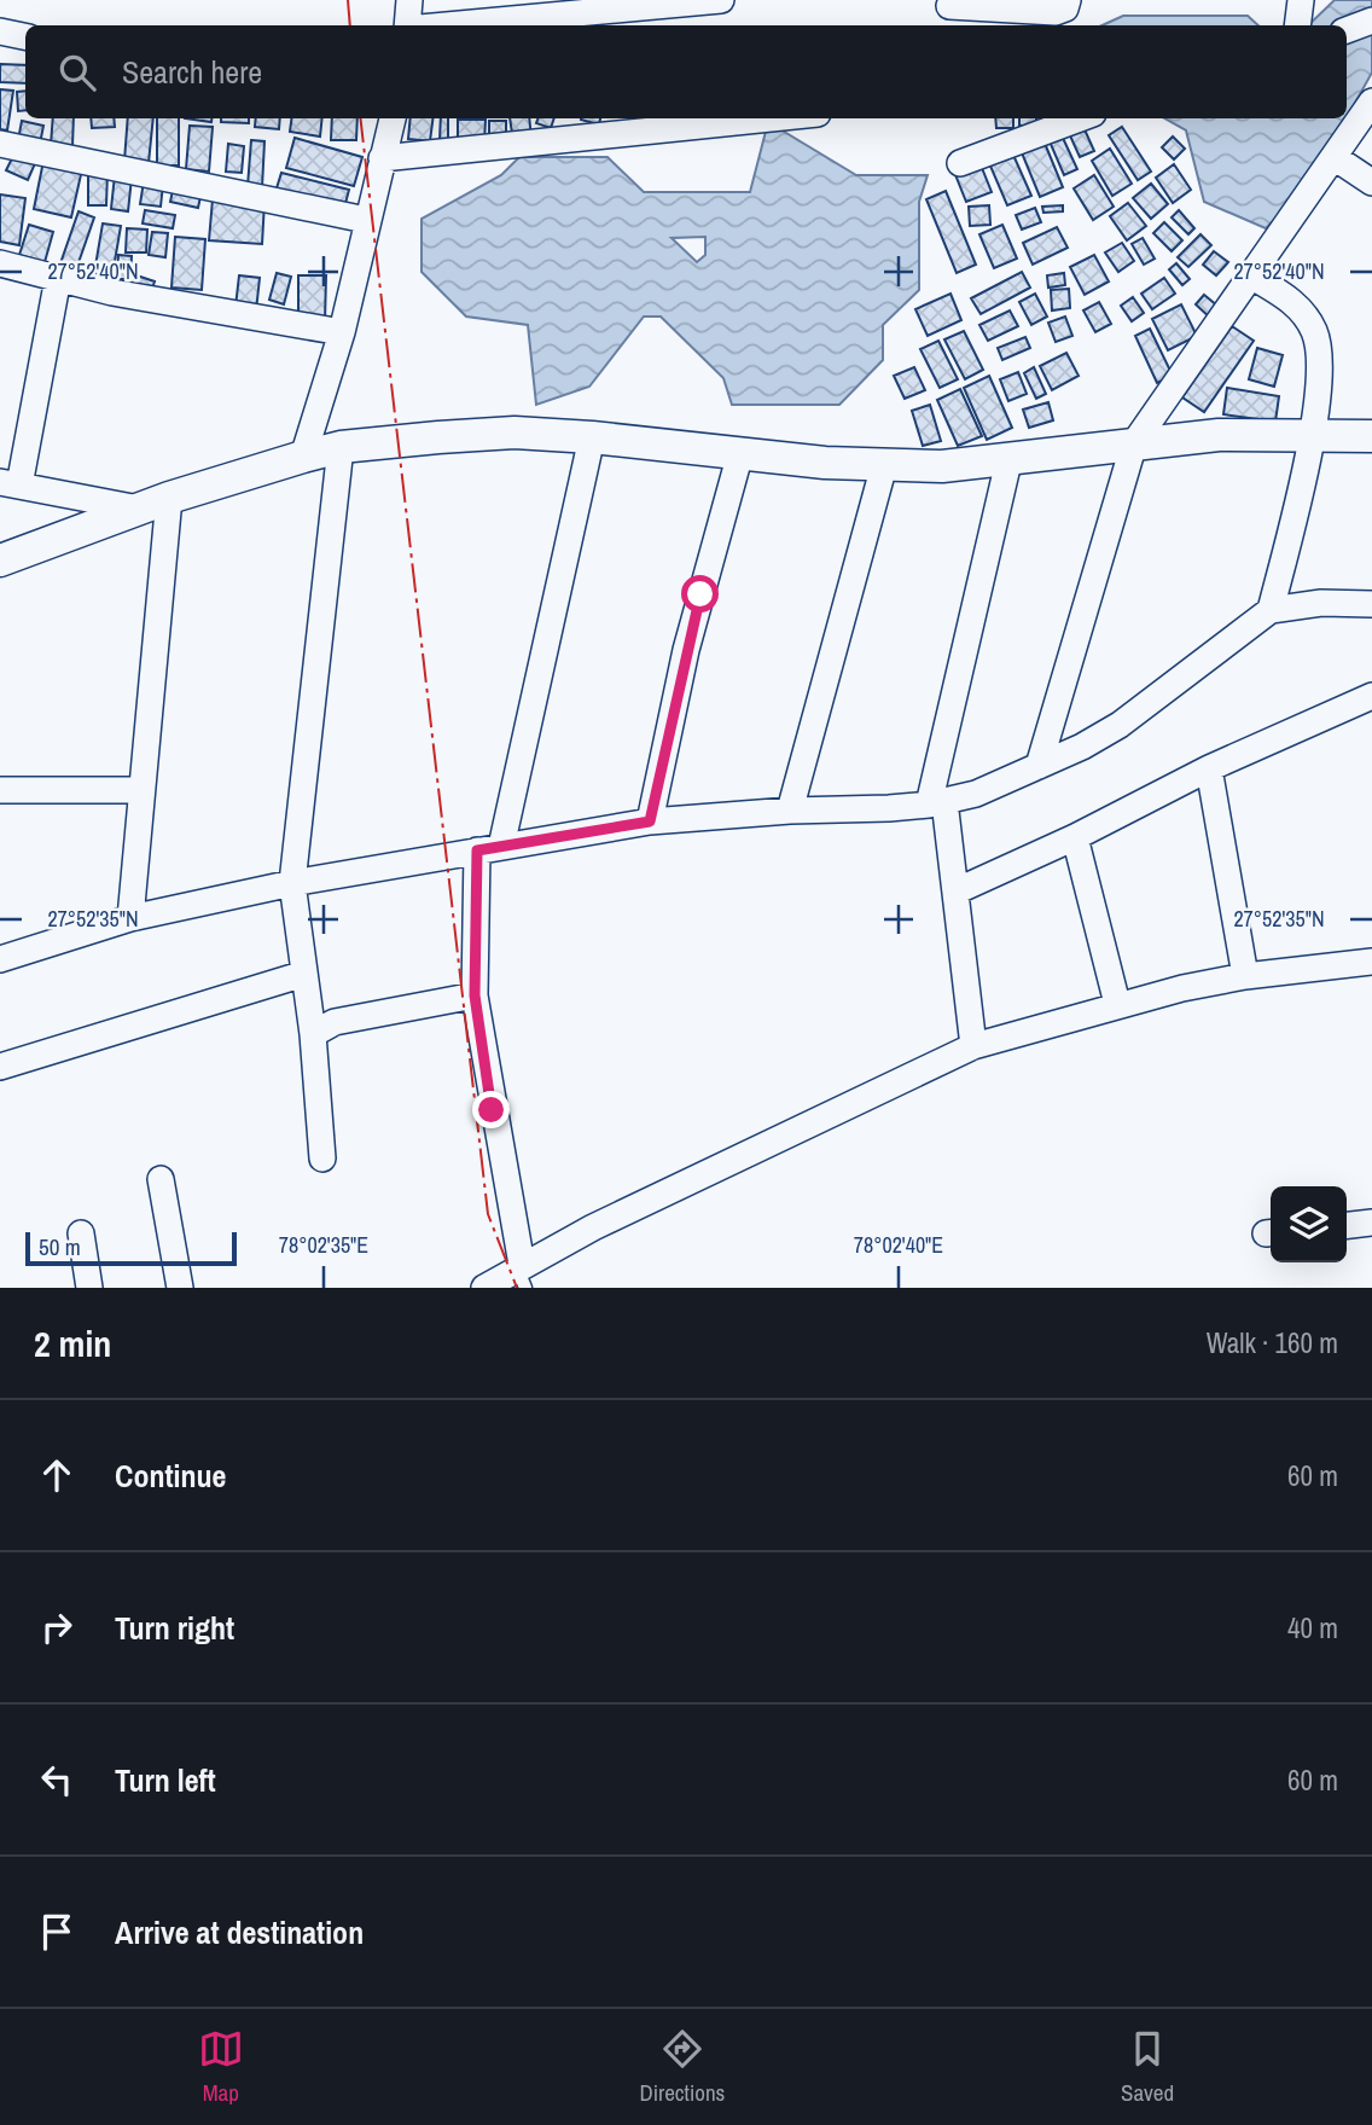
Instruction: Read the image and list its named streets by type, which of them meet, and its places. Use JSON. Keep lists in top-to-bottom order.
{
  "scale_bar": "50 m",
  "page": {
    "search": "Search here",
    "scale": "50 m",
    "heading": ["2 min", "Walk · 160 m"],
    "list": [
      ["Continue", "60 m"],
      ["Turn right", "40 m"],
      ["Turn left", "60 m"],
      "Arrive at destination"
    ],
    "nav": ["Map", "Directions", "Saved"]
  },
  "coordinates": [
    "27°52'40\"N",
    "27°52'35\"N",
    "78°02'35\"E",
    "78°02'40\"E"
  ]
}
